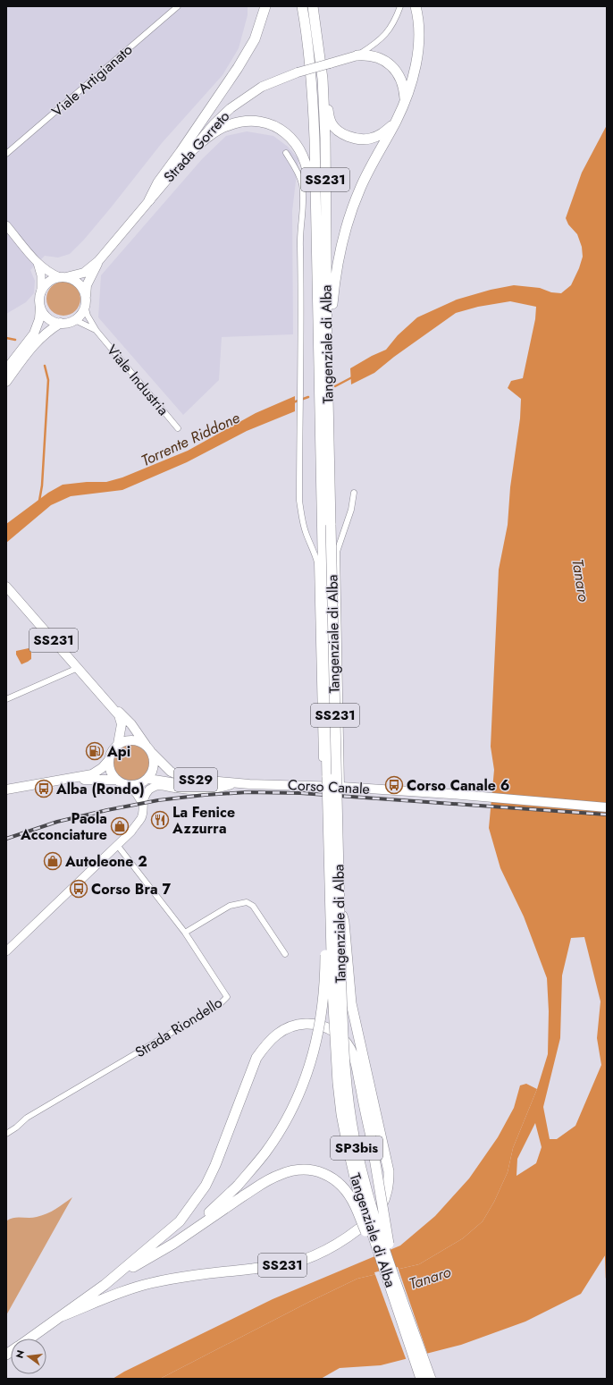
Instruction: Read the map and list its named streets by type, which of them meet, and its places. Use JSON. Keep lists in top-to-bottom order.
{
  "streets": {
    "highway": ["SS231", "Tangenziale di Alba", "SP3bis"],
    "main road": ["Strada Gorreto", "SS29", "Corso Canale"],
    "street": ["Viale Artigianato", "Viale Industria", "Strada Riondello"]
  },
  "crossings": [
    ["Strada Gorreto", "Viale Industria"],
    ["SS231", "Tangenziale di Alba"],
    ["SS231", "SS29"],
    ["SS231", "Corso Canale"],
    ["SS29", "Corso Canale"]
  ],
  "water": ["Torrente Riddone", "Tanaro"],
  "places": {
    "fuel station": ["Api"],
    "bus stop": ["Corso Canale 6", "Alba (Rondo)", "Corso Bra 7"],
    "restaurant": ["La Fenice Azzurra"],
    "shop": ["Paola Acconciature", "Autoleone 2"]
  },
  "north": "left"
}
